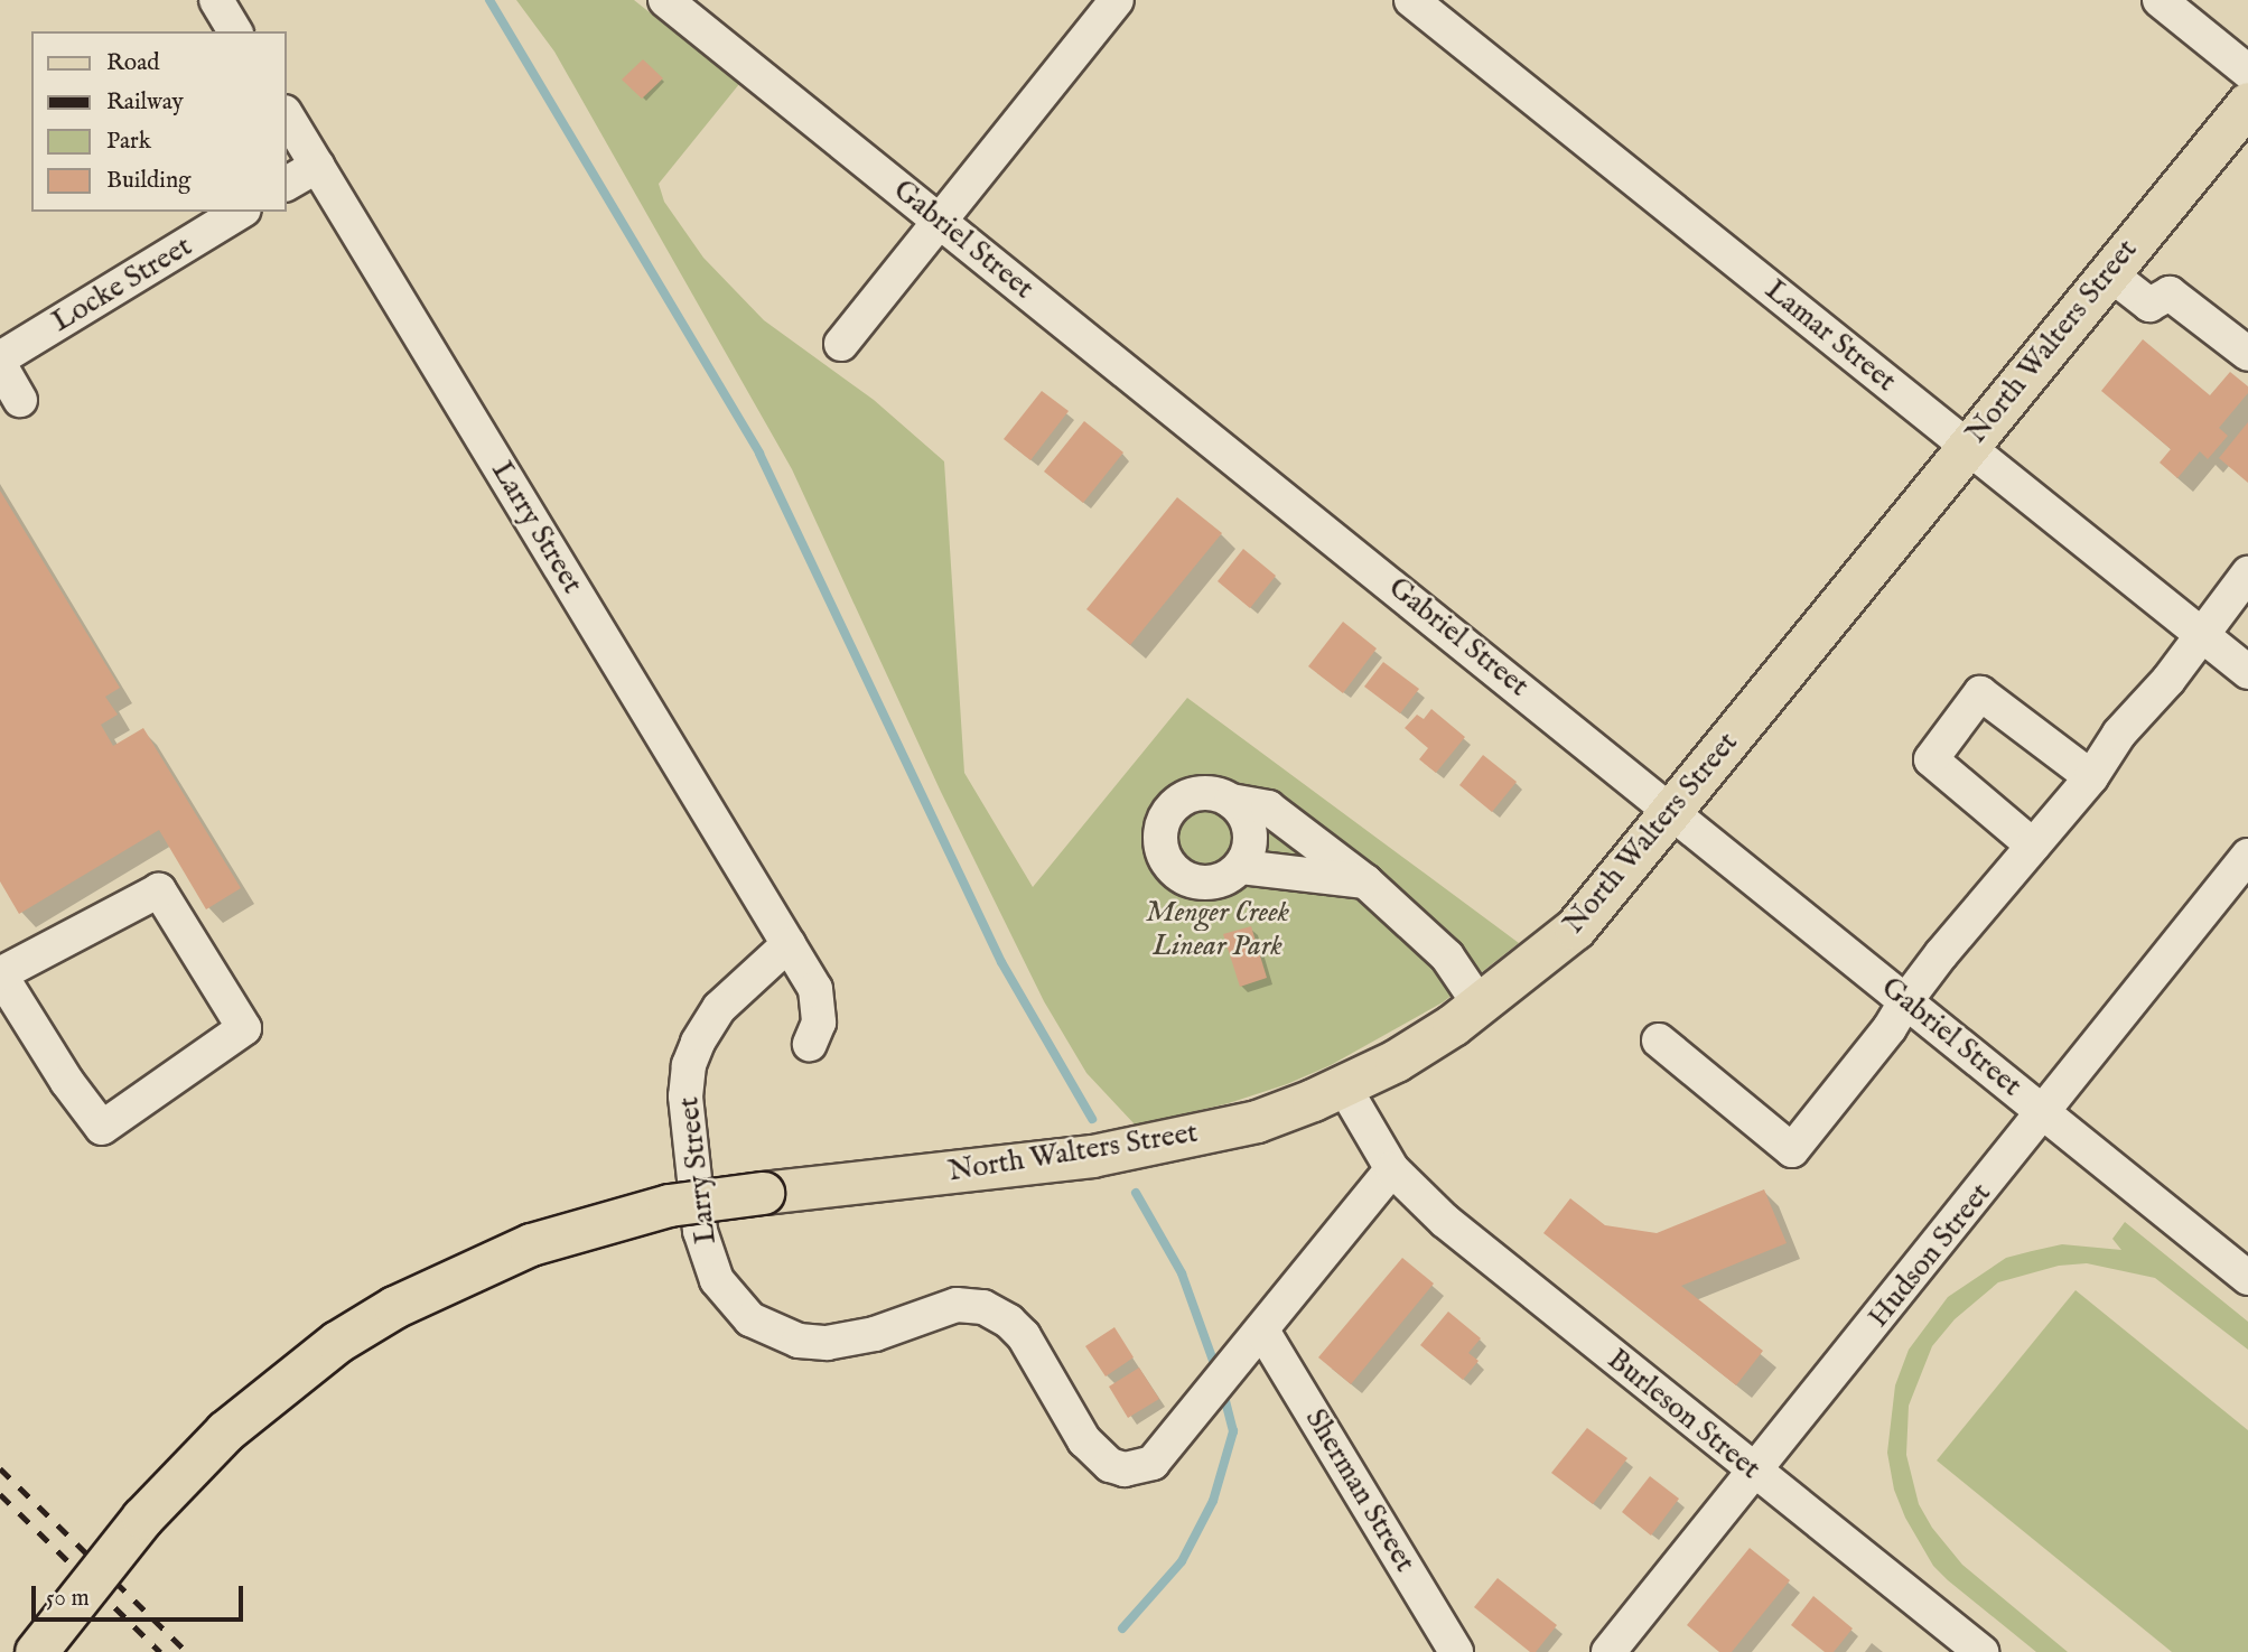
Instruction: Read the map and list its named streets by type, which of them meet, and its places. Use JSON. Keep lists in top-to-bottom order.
{
  "streets": {
    "main road": ["North Walters Street"],
    "street": [
      "Gabriel Street",
      "Locke Street",
      "Lamar Street",
      "Larry Street",
      "Hudson Street",
      "Burleson Street",
      "Sherman Street"
    ]
  },
  "crossings": [
    ["Gabriel Street", "North Walters Street"],
    ["Gabriel Street", "Hudson Street"],
    ["Lamar Street", "North Walters Street"],
    ["North Walters Street", "Burleson Street"],
    ["Larry Street", "Sherman Street"],
    ["Hudson Street", "Burleson Street"]
  ],
  "parks": ["Menger Creek Linear Park"],
  "legend": [
    "Road",
    "Railway",
    "Park",
    "Building"
  ],
  "scale_bar": "50 m"
}
